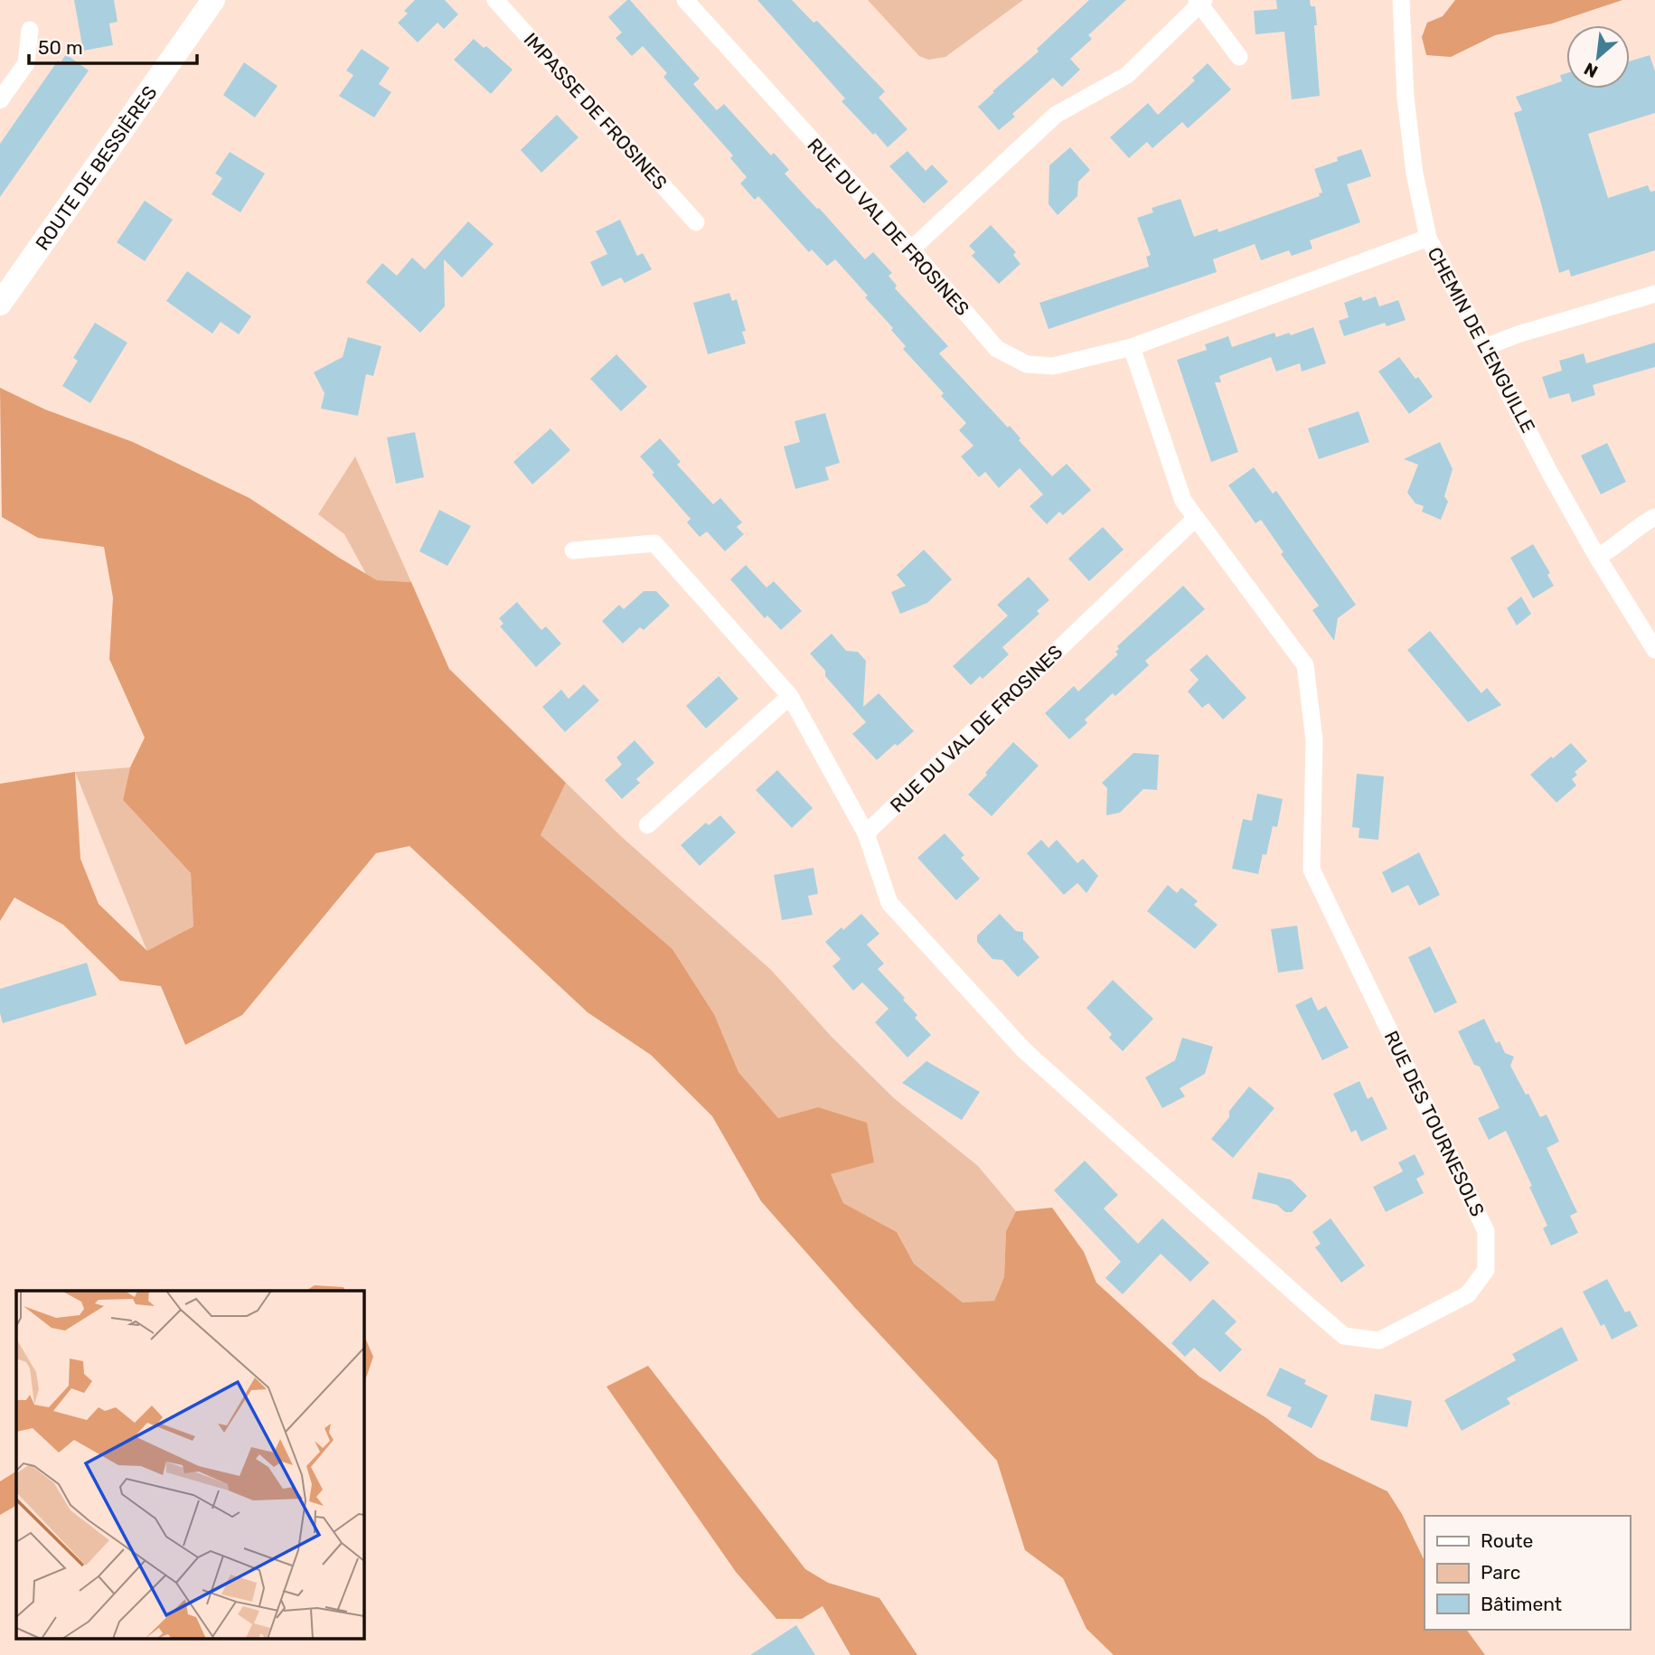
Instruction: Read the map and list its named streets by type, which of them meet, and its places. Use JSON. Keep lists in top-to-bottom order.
{
  "streets": {
    "main road": ["ROUTE DE BESSIÈRES"],
    "street": [
      "IMPASSE DE FROSINES",
      "RUE DU VAL DE FROSINES",
      "CHEMIN DE L'ENGUILLE",
      "RUE DES TOURNESOLS"
    ]
  },
  "crossings": [
    ["RUE DU VAL DE FROSINES", "CHEMIN DE L'ENGUILLE"],
    ["RUE DU VAL DE FROSINES", "RUE DES TOURNESOLS"]
  ],
  "legend": ["Route", "Parc", "Bâtiment"],
  "scale_bar": "50 m",
  "north": "bottom left"
}
